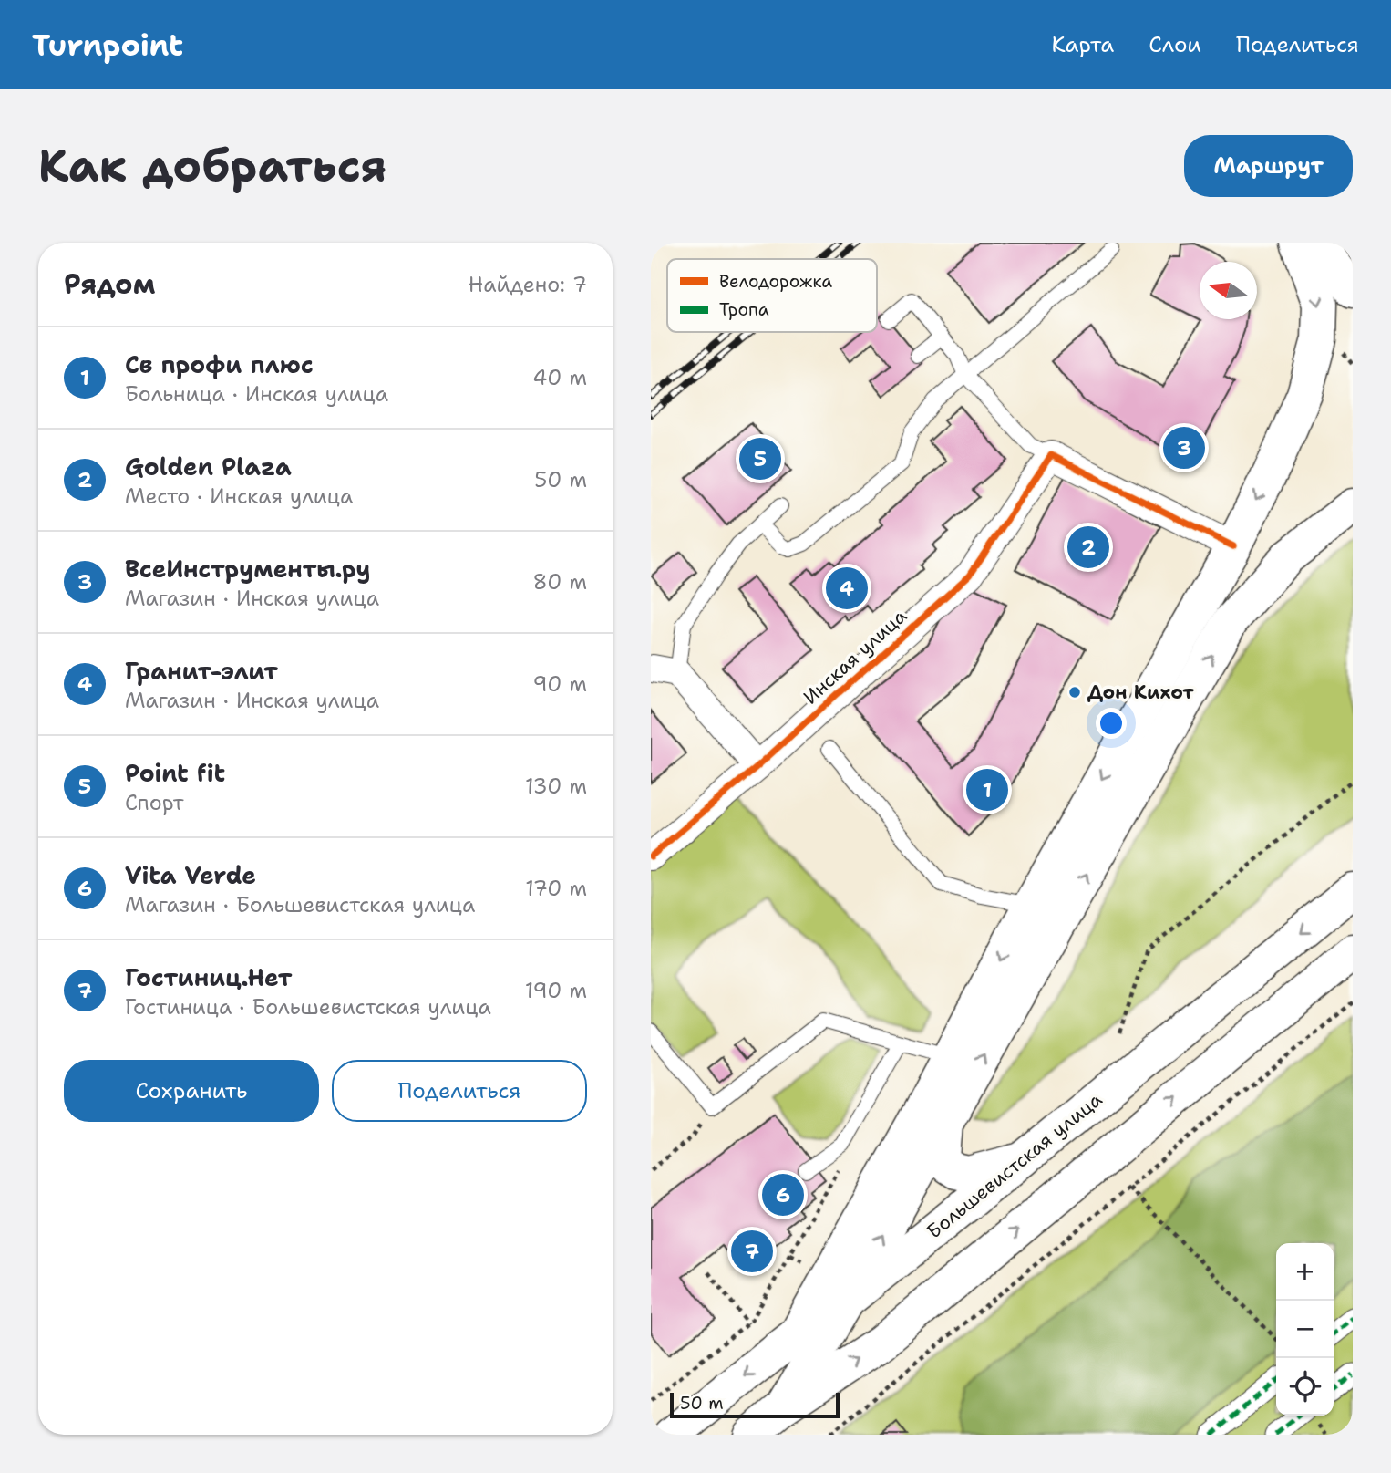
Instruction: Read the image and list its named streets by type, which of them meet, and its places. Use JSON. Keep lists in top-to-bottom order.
{
  "streets": {
    "main road": ["Большевистская улица"],
    "street": ["Инская улица"]
  },
  "places": ["Дон Кихот"],
  "legend": ["Велодорожка", "Тропа"],
  "scale_bar": "50 m",
  "north": "left",
  "page": {
    "header": "Turnpoint",
    "nav": ["Карта", "Слои", "Поделиться"],
    "buttons": [
      "Маршрут",
      ["Сохранить", "Поделиться"]
    ],
    "title": "Как добраться",
    "heading": ["Рядом", "Найдено: 7"],
    "list": [
      {
        "mark": "1",
        "name": "Св профи плюс",
        "note": "Больница · Инская улица",
        "value": "40 m"
      },
      {
        "mark": "2",
        "name": "Golden Plaza",
        "note": "Место · Инская улица",
        "value": "50 m"
      },
      {
        "mark": "3",
        "name": "ВсеИнструменты.ру",
        "note": "Магазин · Инская улица",
        "value": "80 m"
      },
      {
        "mark": "4",
        "name": "Гранит-элит",
        "note": "Магазин · Инская улица",
        "value": "90 m"
      },
      {
        "mark": "5",
        "name": "Point fit",
        "note": "Спорт",
        "value": "130 m"
      },
      {
        "mark": "6",
        "name": "Vita Verde",
        "note": "Магазин · Большевистская улица",
        "value": "170 m"
      },
      {
        "mark": "7",
        "name": "Гостиниц.Нет",
        "note": "Гостиница · Большевистская улица",
        "value": "190 m"
      }
    ],
    "pins": [
      "3",
      "5",
      "2",
      "4",
      "1",
      "6",
      "7"
    ],
    "map_buttons": ["+", "−"],
    "scale": "50 m"
  }
}
